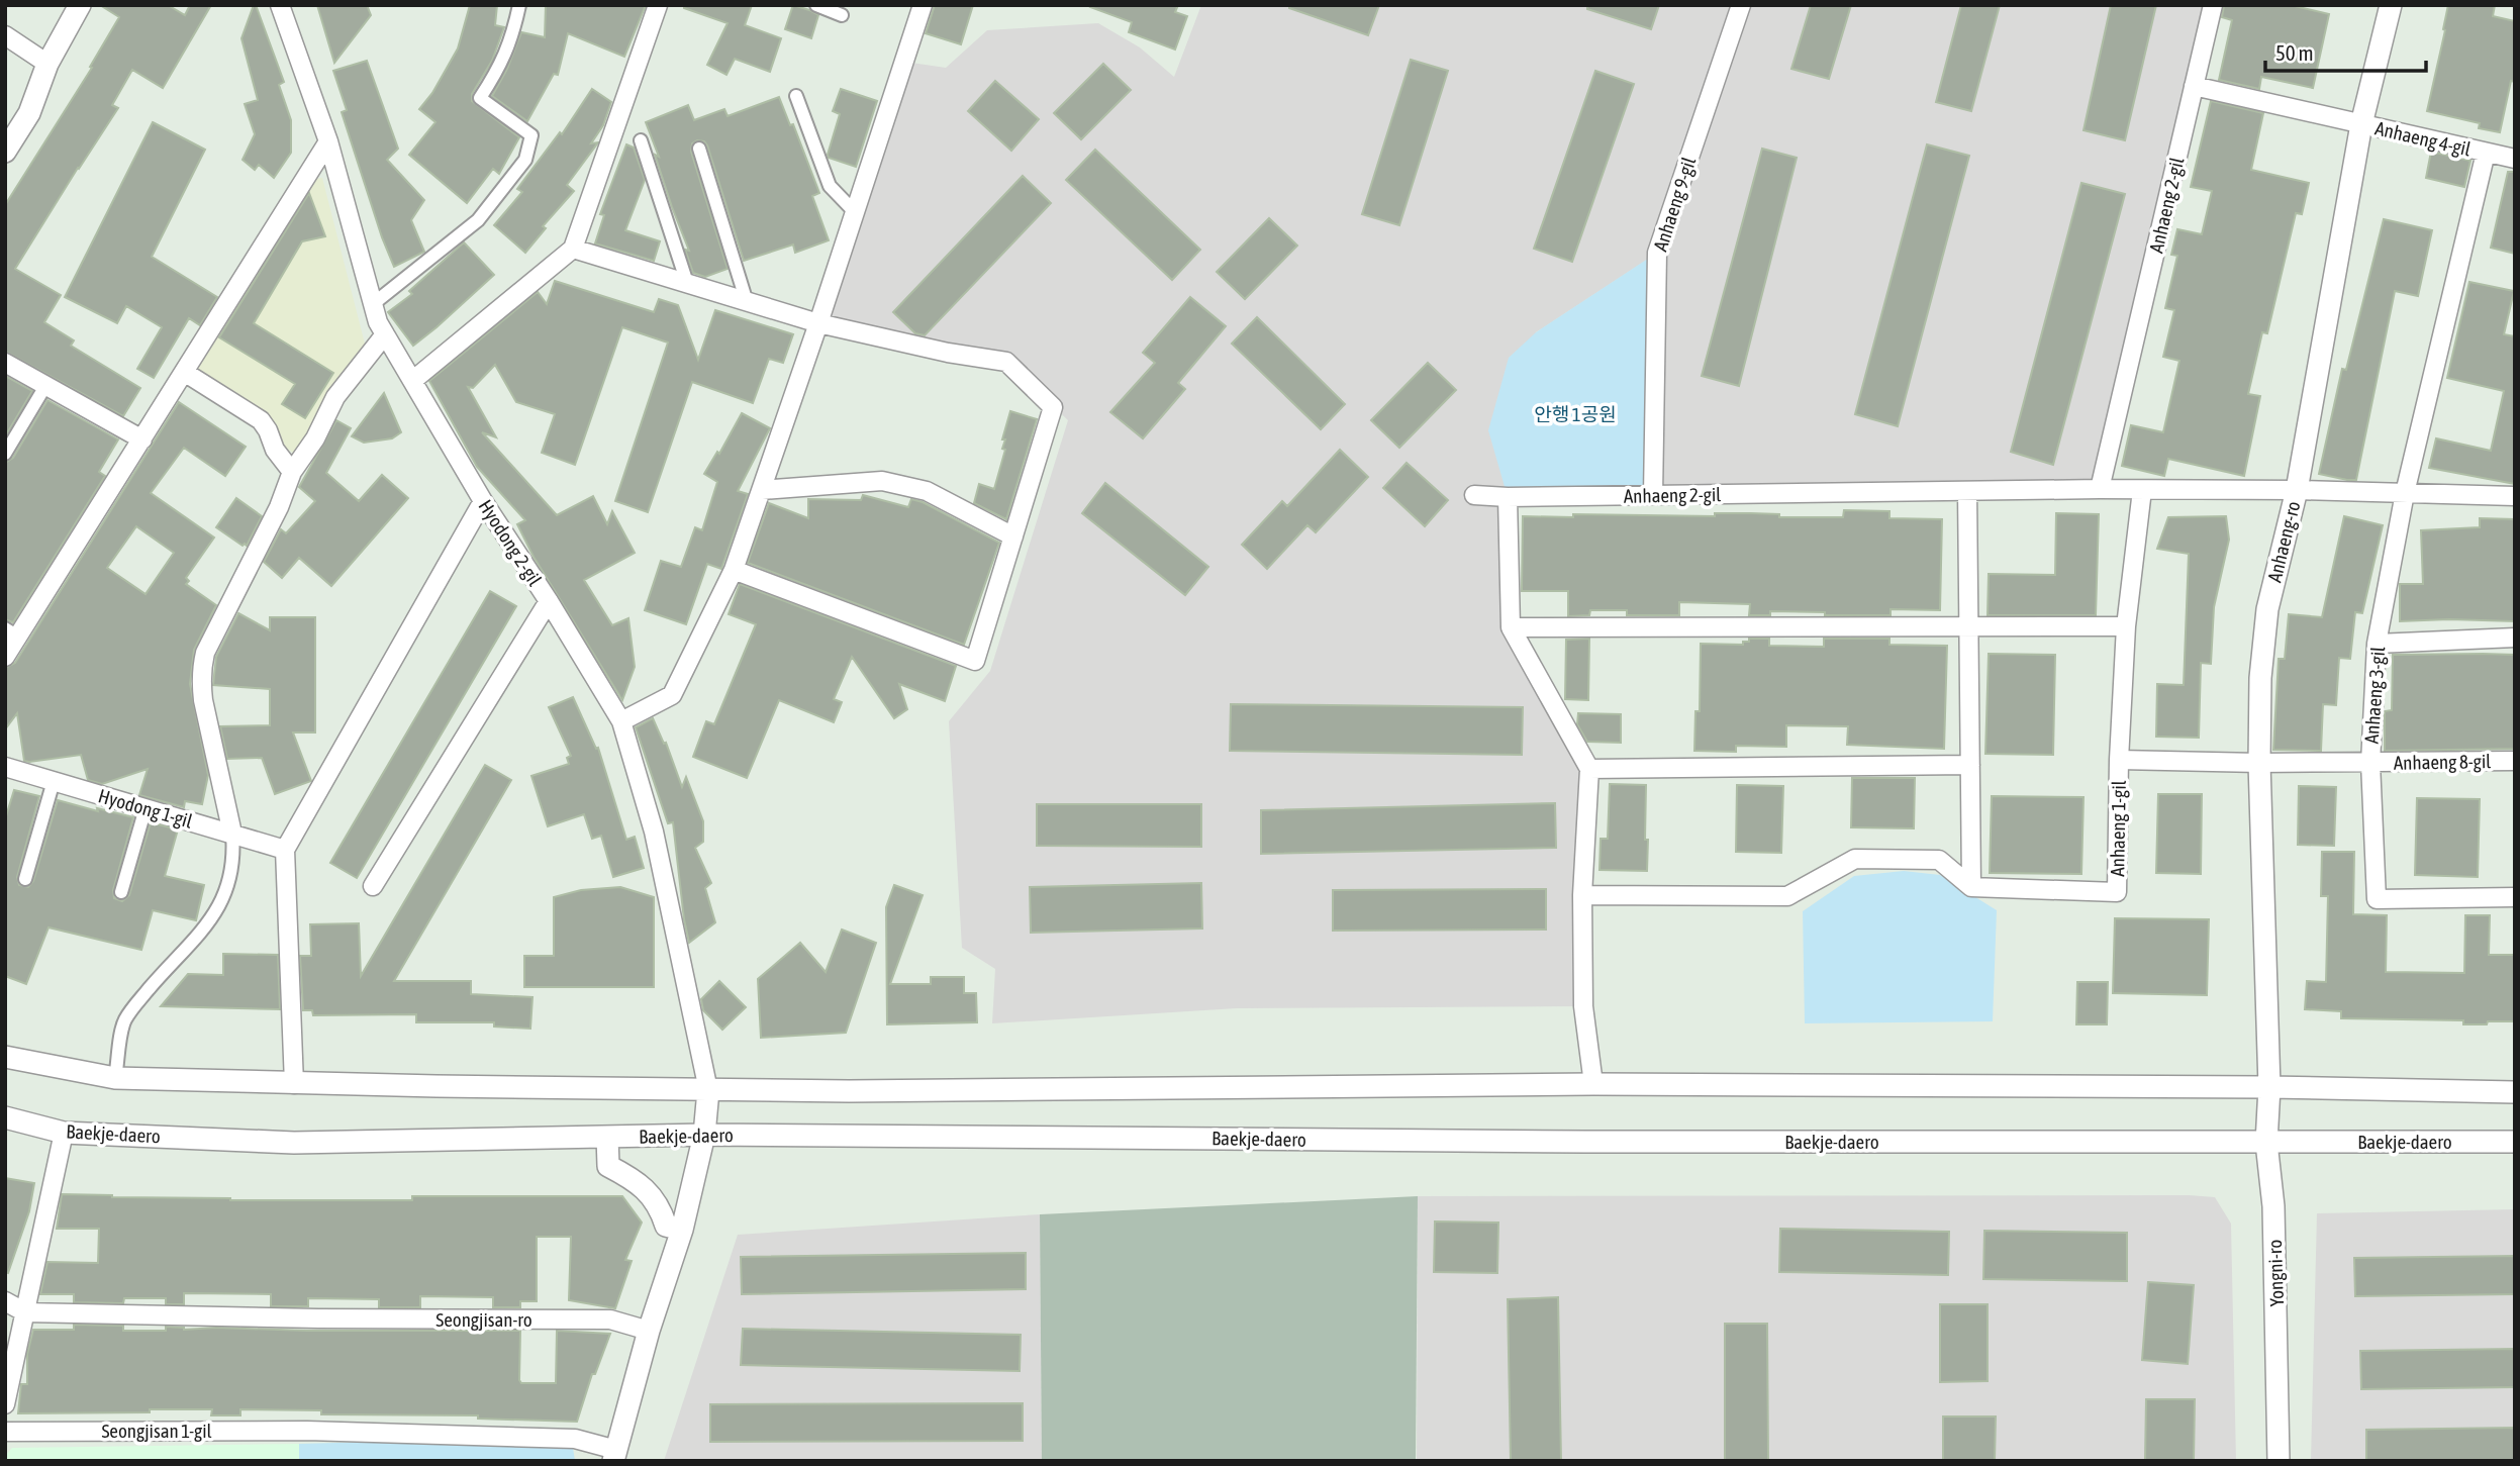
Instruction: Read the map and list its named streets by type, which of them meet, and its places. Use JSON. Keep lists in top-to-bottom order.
{
  "streets": {
    "street": [
      "Anhaeng 4-gil",
      "Anhaeng 9-gil",
      "Anhaeng 2-gil",
      "Anhaeng-ro",
      "Hyodong 2-gil",
      "Anhaeng 3-gil",
      "Anhaeng 8-gil",
      "Hyodong 1-gil",
      "Anhaeng 1-gil",
      "Baekje-daero",
      "Yongni-ro",
      "Seongjisan-ro",
      "Seongjisan 1-gil"
    ]
  },
  "crossings": [
    ["Anhaeng 4-gil", "Anhaeng 2-gil"],
    ["Anhaeng 4-gil", "Anhaeng-ro"],
    ["Anhaeng 4-gil", "Anhaeng 3-gil"],
    ["Anhaeng 9-gil", "Anhaeng 2-gil"],
    ["Anhaeng 2-gil", "Anhaeng-ro"],
    ["Anhaeng-ro", "Anhaeng 1-gil"],
    ["Anhaeng-ro", "Yongni-ro"],
    ["Anhaeng 3-gil", "Anhaeng 8-gil"],
    ["Anhaeng 3-gil", "Anhaeng 1-gil"],
    ["Anhaeng 8-gil", "Anhaeng 1-gil"],
    ["Baekje-daero", "Yongni-ro"]
  ],
  "parks": ["안행 1공원"],
  "scale_bar": "50 m"
}
